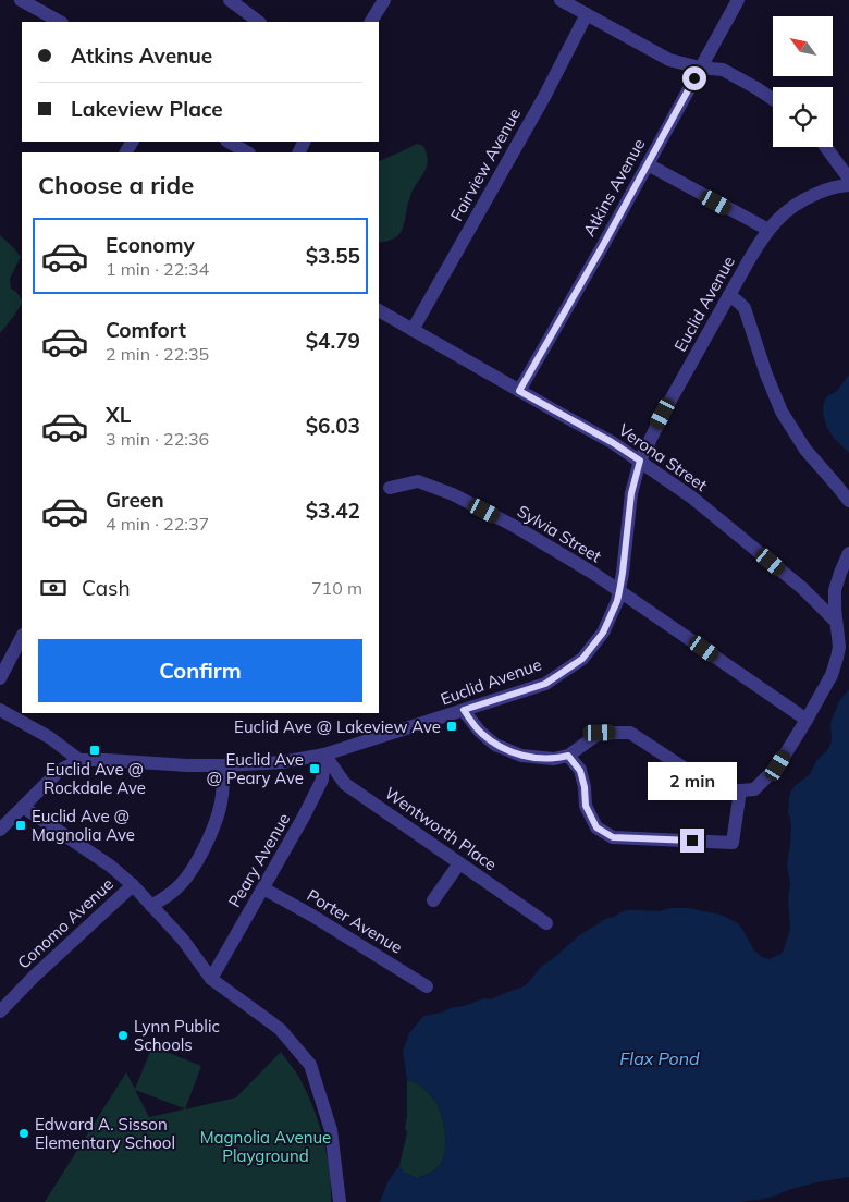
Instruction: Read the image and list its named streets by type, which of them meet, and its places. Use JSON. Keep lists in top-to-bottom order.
{
  "streets": {
    "street": [
      "Fairview Avenue",
      "Atkins Avenue",
      "Euclid Avenue",
      "Verona Street",
      "Sylvia Street",
      "Wentworth Place",
      "Peary Avenue",
      "Porter Avenue",
      "Conomo Avenue"
    ]
  },
  "crossings": [
    ["Fairview Avenue", "Verona Street"],
    ["Atkins Avenue", "Verona Street"],
    ["Euclid Avenue", "Verona Street"],
    ["Euclid Avenue", "Sylvia Street"],
    ["Euclid Avenue", "Wentworth Place"],
    ["Euclid Avenue", "Peary Avenue"],
    ["Wentworth Place", "Peary Avenue"],
    ["Peary Avenue", "Porter Avenue"]
  ],
  "water": ["Flax Pond"],
  "parks": ["Magnolia Avenue Playground"],
  "places": {
    "transit": [
      "Euclid Ave @ Lakeview Ave",
      "Euclid Ave @ Rockdale Ave",
      "Euclid Ave @ Peary Ave",
      "Euclid Ave @ Magnolia Ave"
    ],
    "other": ["Lynn Public Schools", "Edward A. Sisson Elementary School"]
  },
  "north": "top left",
  "page": {
    "banner": ["Atkins Avenue", "Lakeview Place"],
    "heading": "Choose a ride",
    "list": [
      {
        "name": "Economy",
        "note": "1 min · 22:34",
        "value": "$3.55"
      },
      {
        "name": "Comfort",
        "note": "2 min · 22:35",
        "value": "$4.79"
      },
      {
        "name": "XL",
        "note": "3 min · 22:36",
        "value": "$6.03"
      },
      {
        "name": "Green",
        "note": "4 min · 22:37",
        "value": "$3.42"
      }
    ],
    "pay": ["Cash", "710 m"],
    "buttons": "Confirm",
    "bubble": "2 min"
  }
}
